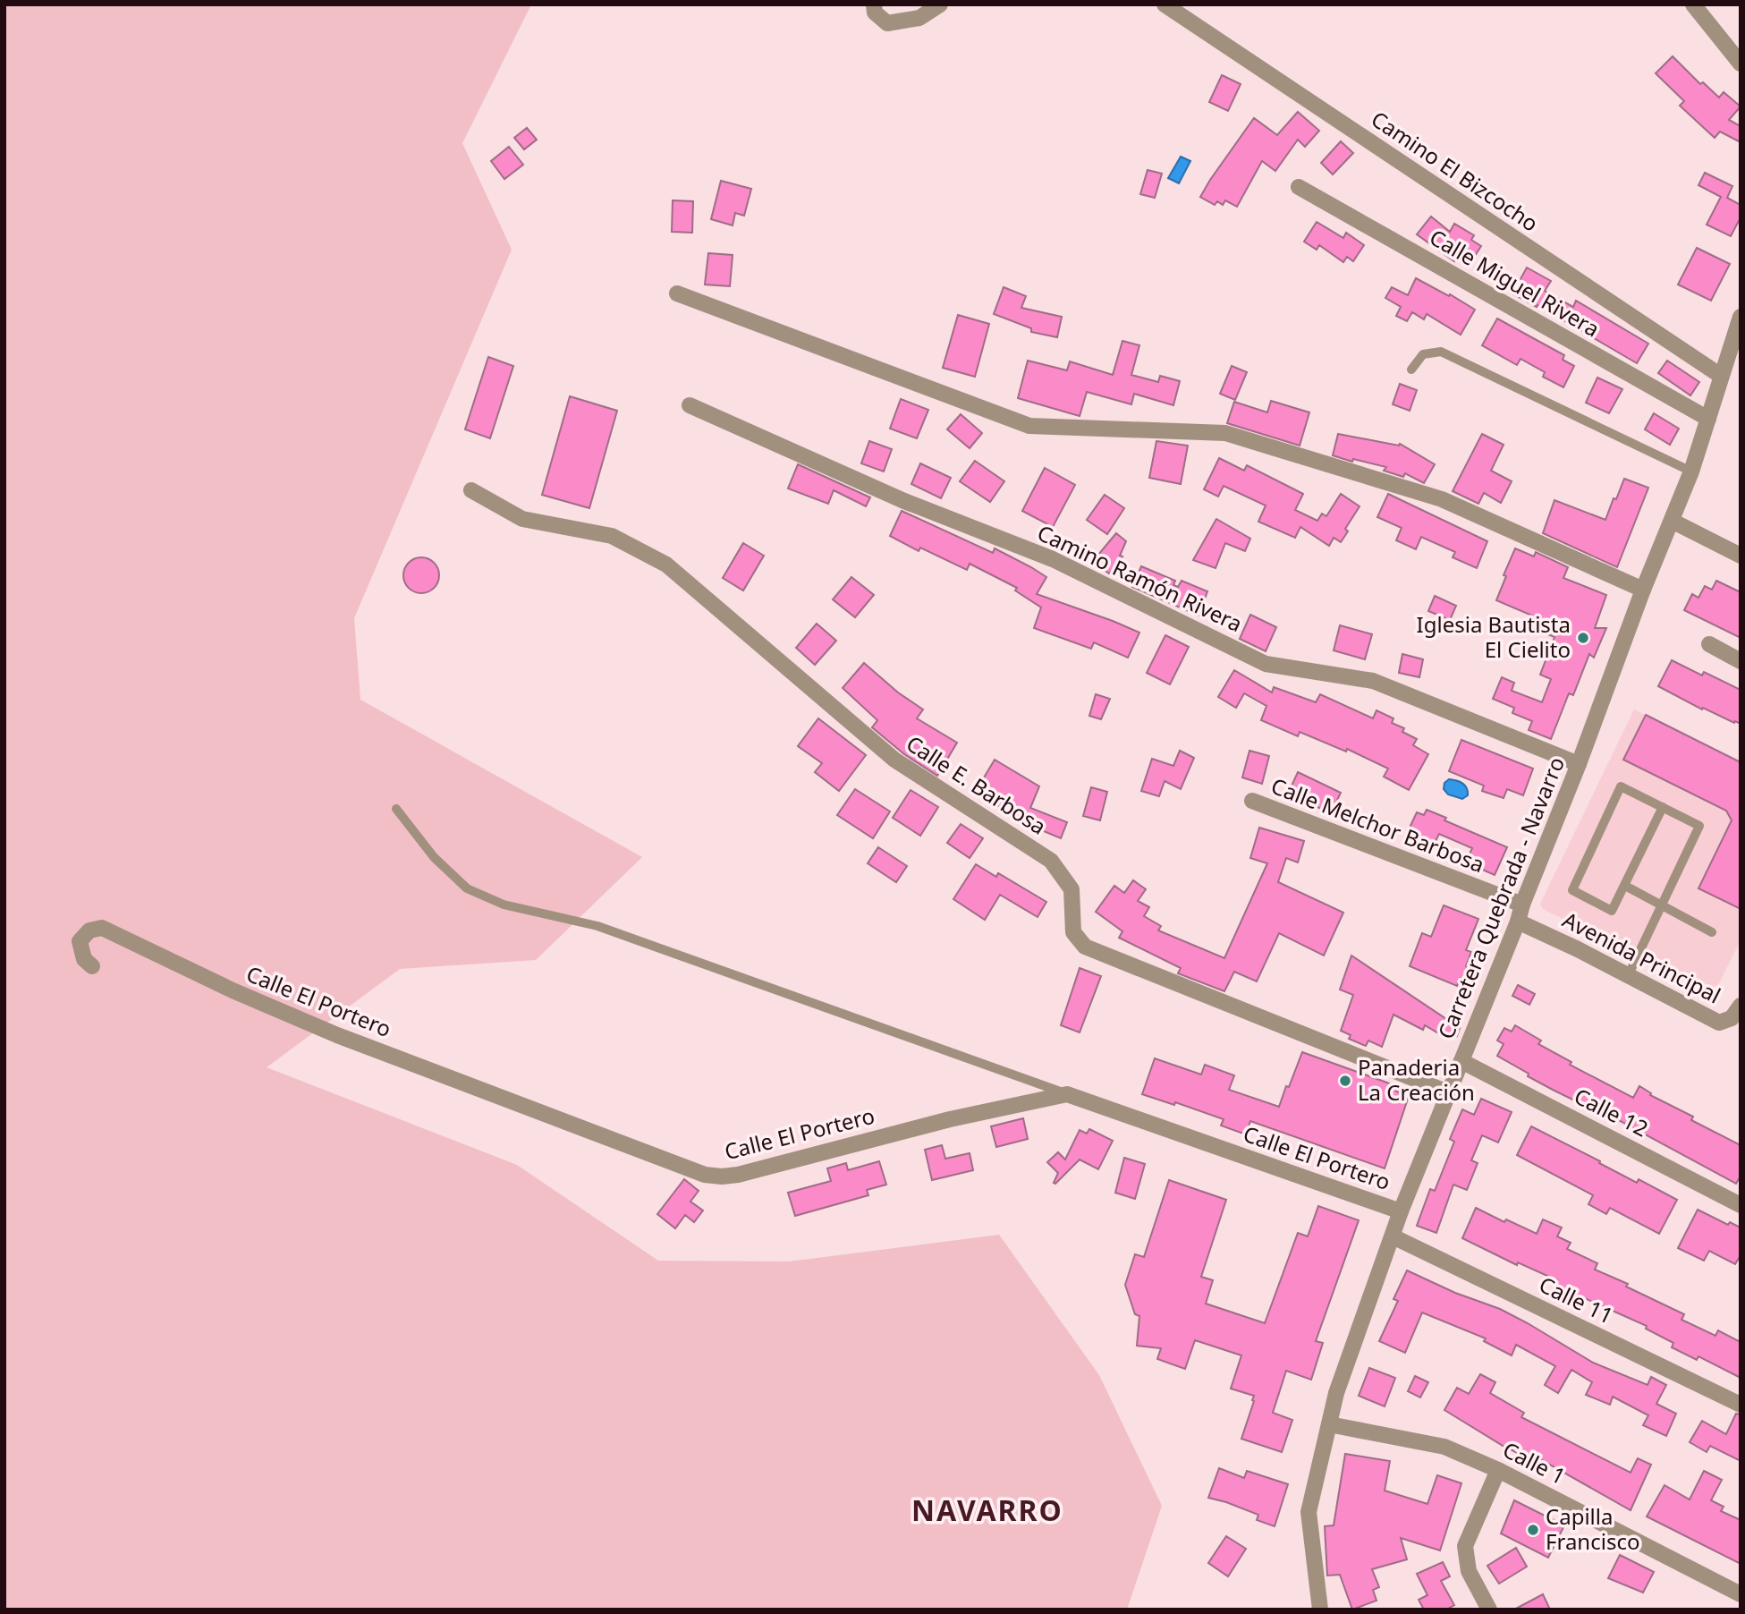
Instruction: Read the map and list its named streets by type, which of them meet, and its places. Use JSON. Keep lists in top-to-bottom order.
{
  "streets": {
    "street": [
      "Camino El Bizcocho",
      "Calle Miguel Rivera",
      "Camino Ramón Rivera",
      "Calle E. Barbosa",
      "Calle Melchor Barbosa",
      "Carretera Quebrada - Navarro",
      "Avenida Principal",
      "Calle El Portero",
      "Calle 12",
      "Calle 11",
      "Calle 1"
    ]
  },
  "crossings": [
    ["Camino El Bizcocho", "Carretera Quebrada - Navarro"],
    ["Calle Miguel Rivera", "Carretera Quebrada - Navarro"],
    ["Camino Ramón Rivera", "Carretera Quebrada - Navarro"],
    ["Calle E. Barbosa", "Carretera Quebrada - Navarro"],
    ["Calle Melchor Barbosa", "Carretera Quebrada - Navarro"],
    ["Carretera Quebrada - Navarro", "Avenida Principal"],
    ["Carretera Quebrada - Navarro", "Calle El Portero"],
    ["Carretera Quebrada - Navarro", "Calle 12"],
    ["Carretera Quebrada - Navarro", "Calle 11"],
    ["Carretera Quebrada - Navarro", "Calle 1"]
  ],
  "districts": ["NAVARRO"],
  "places": ["Iglesia Bautista El Cielito", "Panaderia La Creación", "Capilla Francisco"]
}
